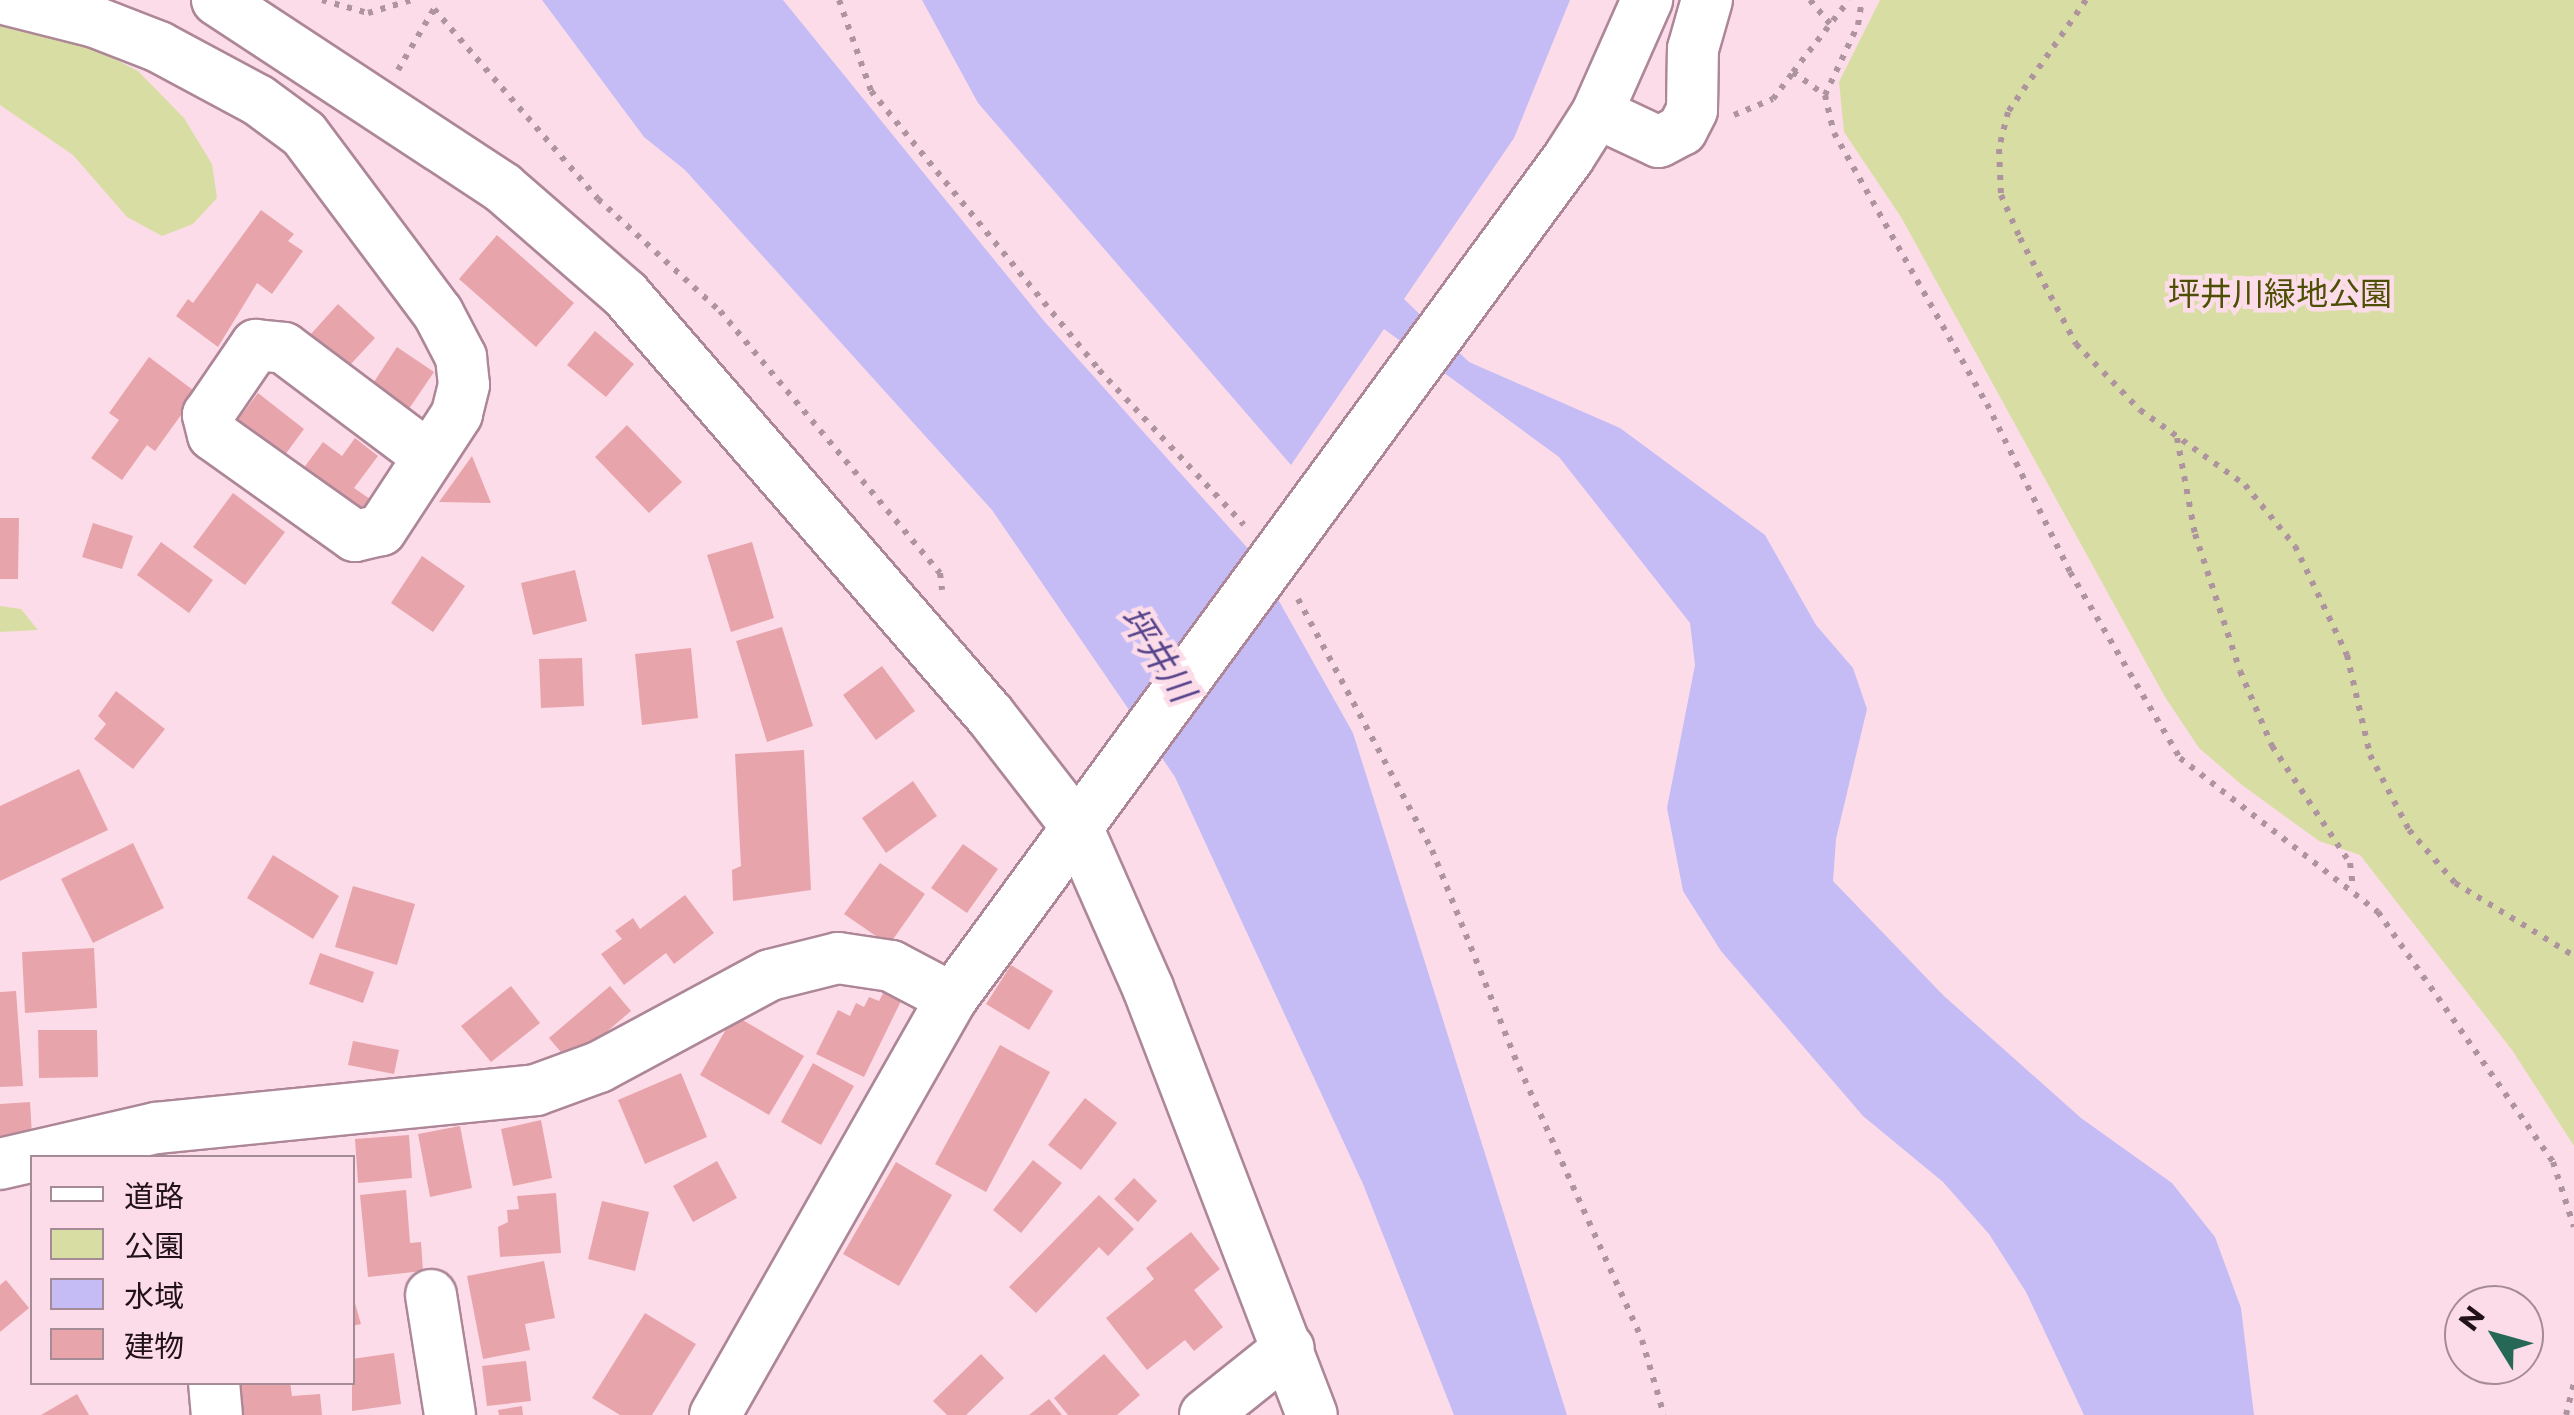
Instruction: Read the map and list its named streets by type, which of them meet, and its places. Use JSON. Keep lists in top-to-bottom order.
{
  "water": ["坪井川"],
  "parks": ["坪井川緑地公園"],
  "legend": [
    "道路",
    "公園",
    "水域",
    "建物"
  ],
  "north": "top left"
}
